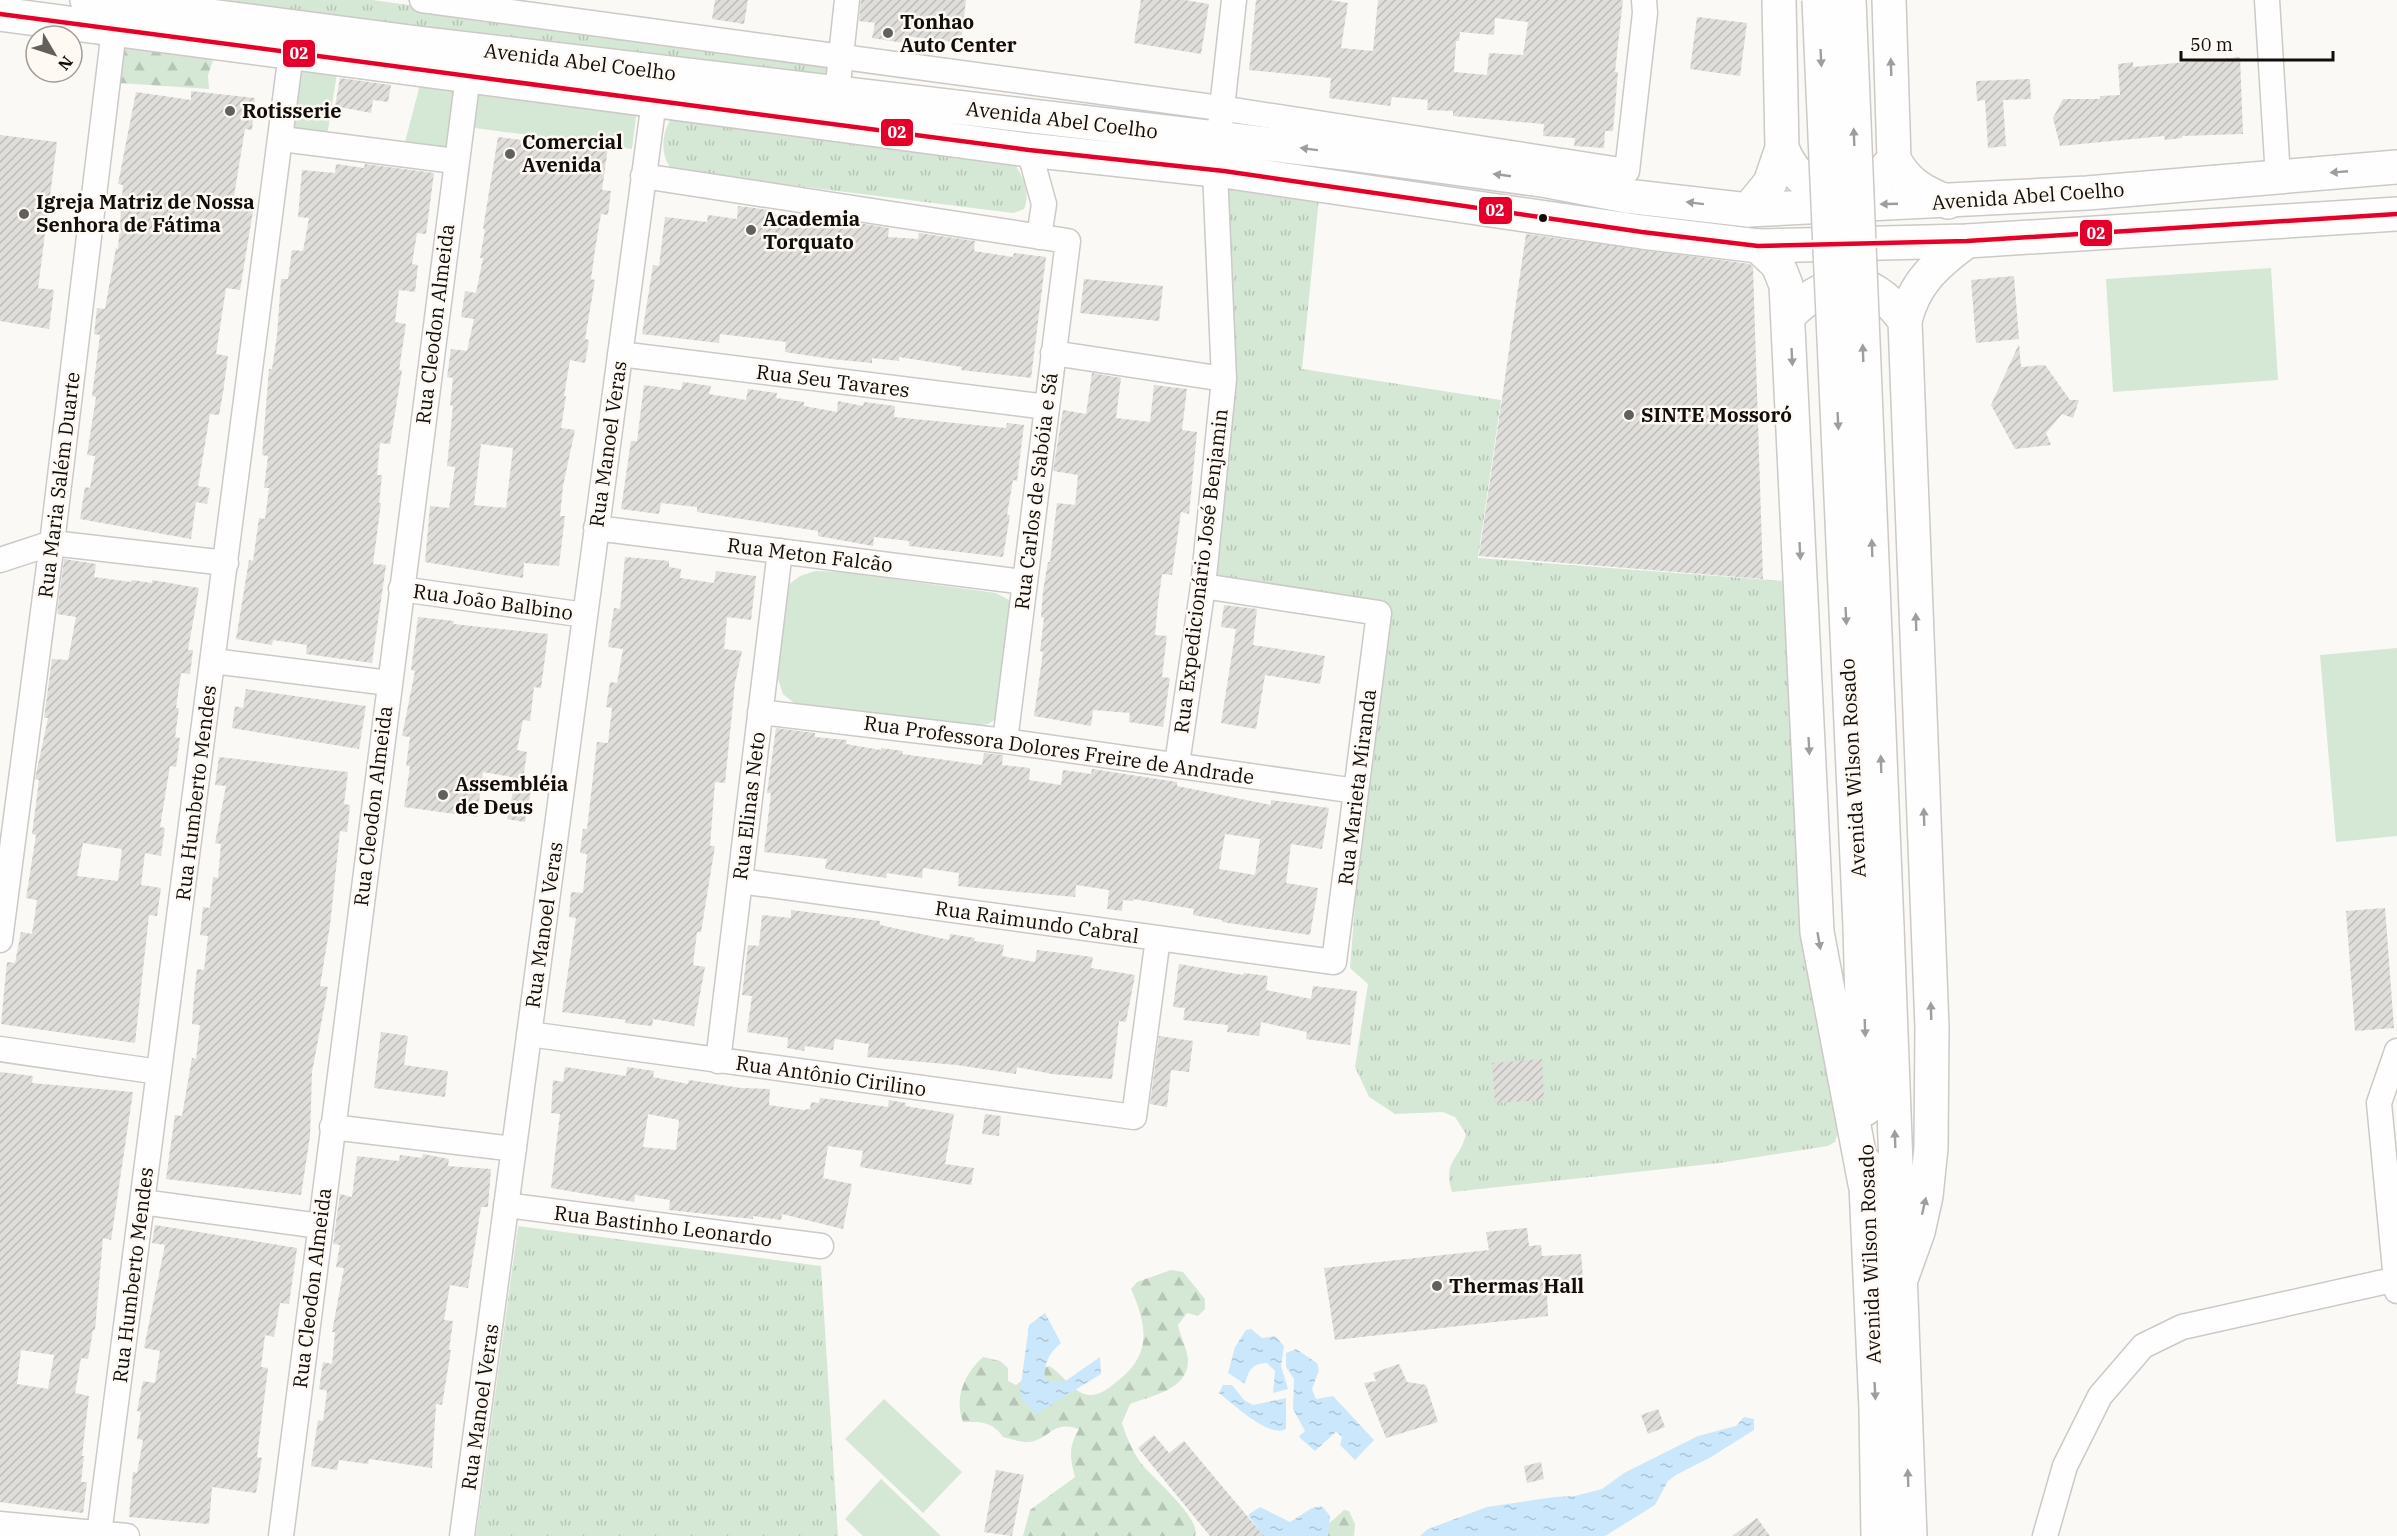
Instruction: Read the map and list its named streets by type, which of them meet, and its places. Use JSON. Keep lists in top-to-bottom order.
{
  "streets": {
    "main road": ["Avenida Abel Coelho", "Avenida Wilson Rosado"],
    "street": [
      "Rua Cleodon Almeida",
      "Rua Seu Tavares",
      "Rua Manoel Veras",
      "Rua Maria Salém Duarte",
      "Rua Carlos de Sabóia e Sá",
      "Rua Meton Falcão",
      "Rua Expedicionário José Benjamin",
      "Rua João Balbino",
      "Rua Professora Dolores Freire de Andrade",
      "Rua Marieta Miranda",
      "Rua Humberto Mendes",
      "Rua Elinas Neto",
      "Rua Raimundo Cabral",
      "Rua Antônio Cirilino",
      "Rua Bastinho Leonardo"
    ]
  },
  "crossings": [
    ["Avenida Abel Coelho", "Rua Cleodon Almeida"],
    ["Avenida Abel Coelho", "Rua Manoel Veras"],
    ["Avenida Abel Coelho", "Rua Maria Salém Duarte"],
    ["Avenida Abel Coelho", "Rua Expedicionário José Benjamin"],
    ["Avenida Abel Coelho", "Rua Humberto Mendes"],
    ["Rua Cleodon Almeida", "Rua João Balbino"],
    ["Rua Seu Tavares", "Rua Manoel Veras"],
    ["Rua Seu Tavares", "Rua Carlos de Sabóia e Sá"],
    ["Rua Manoel Veras", "Rua Meton Falcão"],
    ["Rua Manoel Veras", "Rua João Balbino"],
    ["Rua Manoel Veras", "Rua Antônio Cirilino"],
    ["Rua Manoel Veras", "Rua Bastinho Leonardo"],
    ["Rua Carlos de Sabóia e Sá", "Rua Meton Falcão"],
    ["Rua Carlos de Sabóia e Sá", "Rua Professora Dolores Freire de Andrade"],
    ["Rua Meton Falcão", "Rua Elinas Neto"],
    ["Rua Expedicionário José Benjamin", "Rua Professora Dolores Freire de Andrade"],
    ["Rua Expedicionário José Benjamin", "Rua Marieta Miranda"],
    ["Rua Professora Dolores Freire de Andrade", "Rua Marieta Miranda"],
    ["Rua Professora Dolores Freire de Andrade", "Rua Elinas Neto"],
    ["Rua Marieta Miranda", "Rua Raimundo Cabral"],
    ["Rua Elinas Neto", "Rua Raimundo Cabral"],
    ["Rua Elinas Neto", "Rua Antônio Cirilino"],
    ["Rua Raimundo Cabral", "Rua Antônio Cirilino"]
  ],
  "places": [
    "Tonhao Auto Center",
    "Rotisserie",
    "Comercial Avenida",
    "Igreja Matriz de Nossa Senhora de Fátima",
    "Academia Torquato",
    "SINTE Mossoró",
    "Assembléia de Deus",
    "Thermas Hall"
  ],
  "lines": ["transit line 02"],
  "scale_bar": "50 m",
  "north": "bottom right"
}
